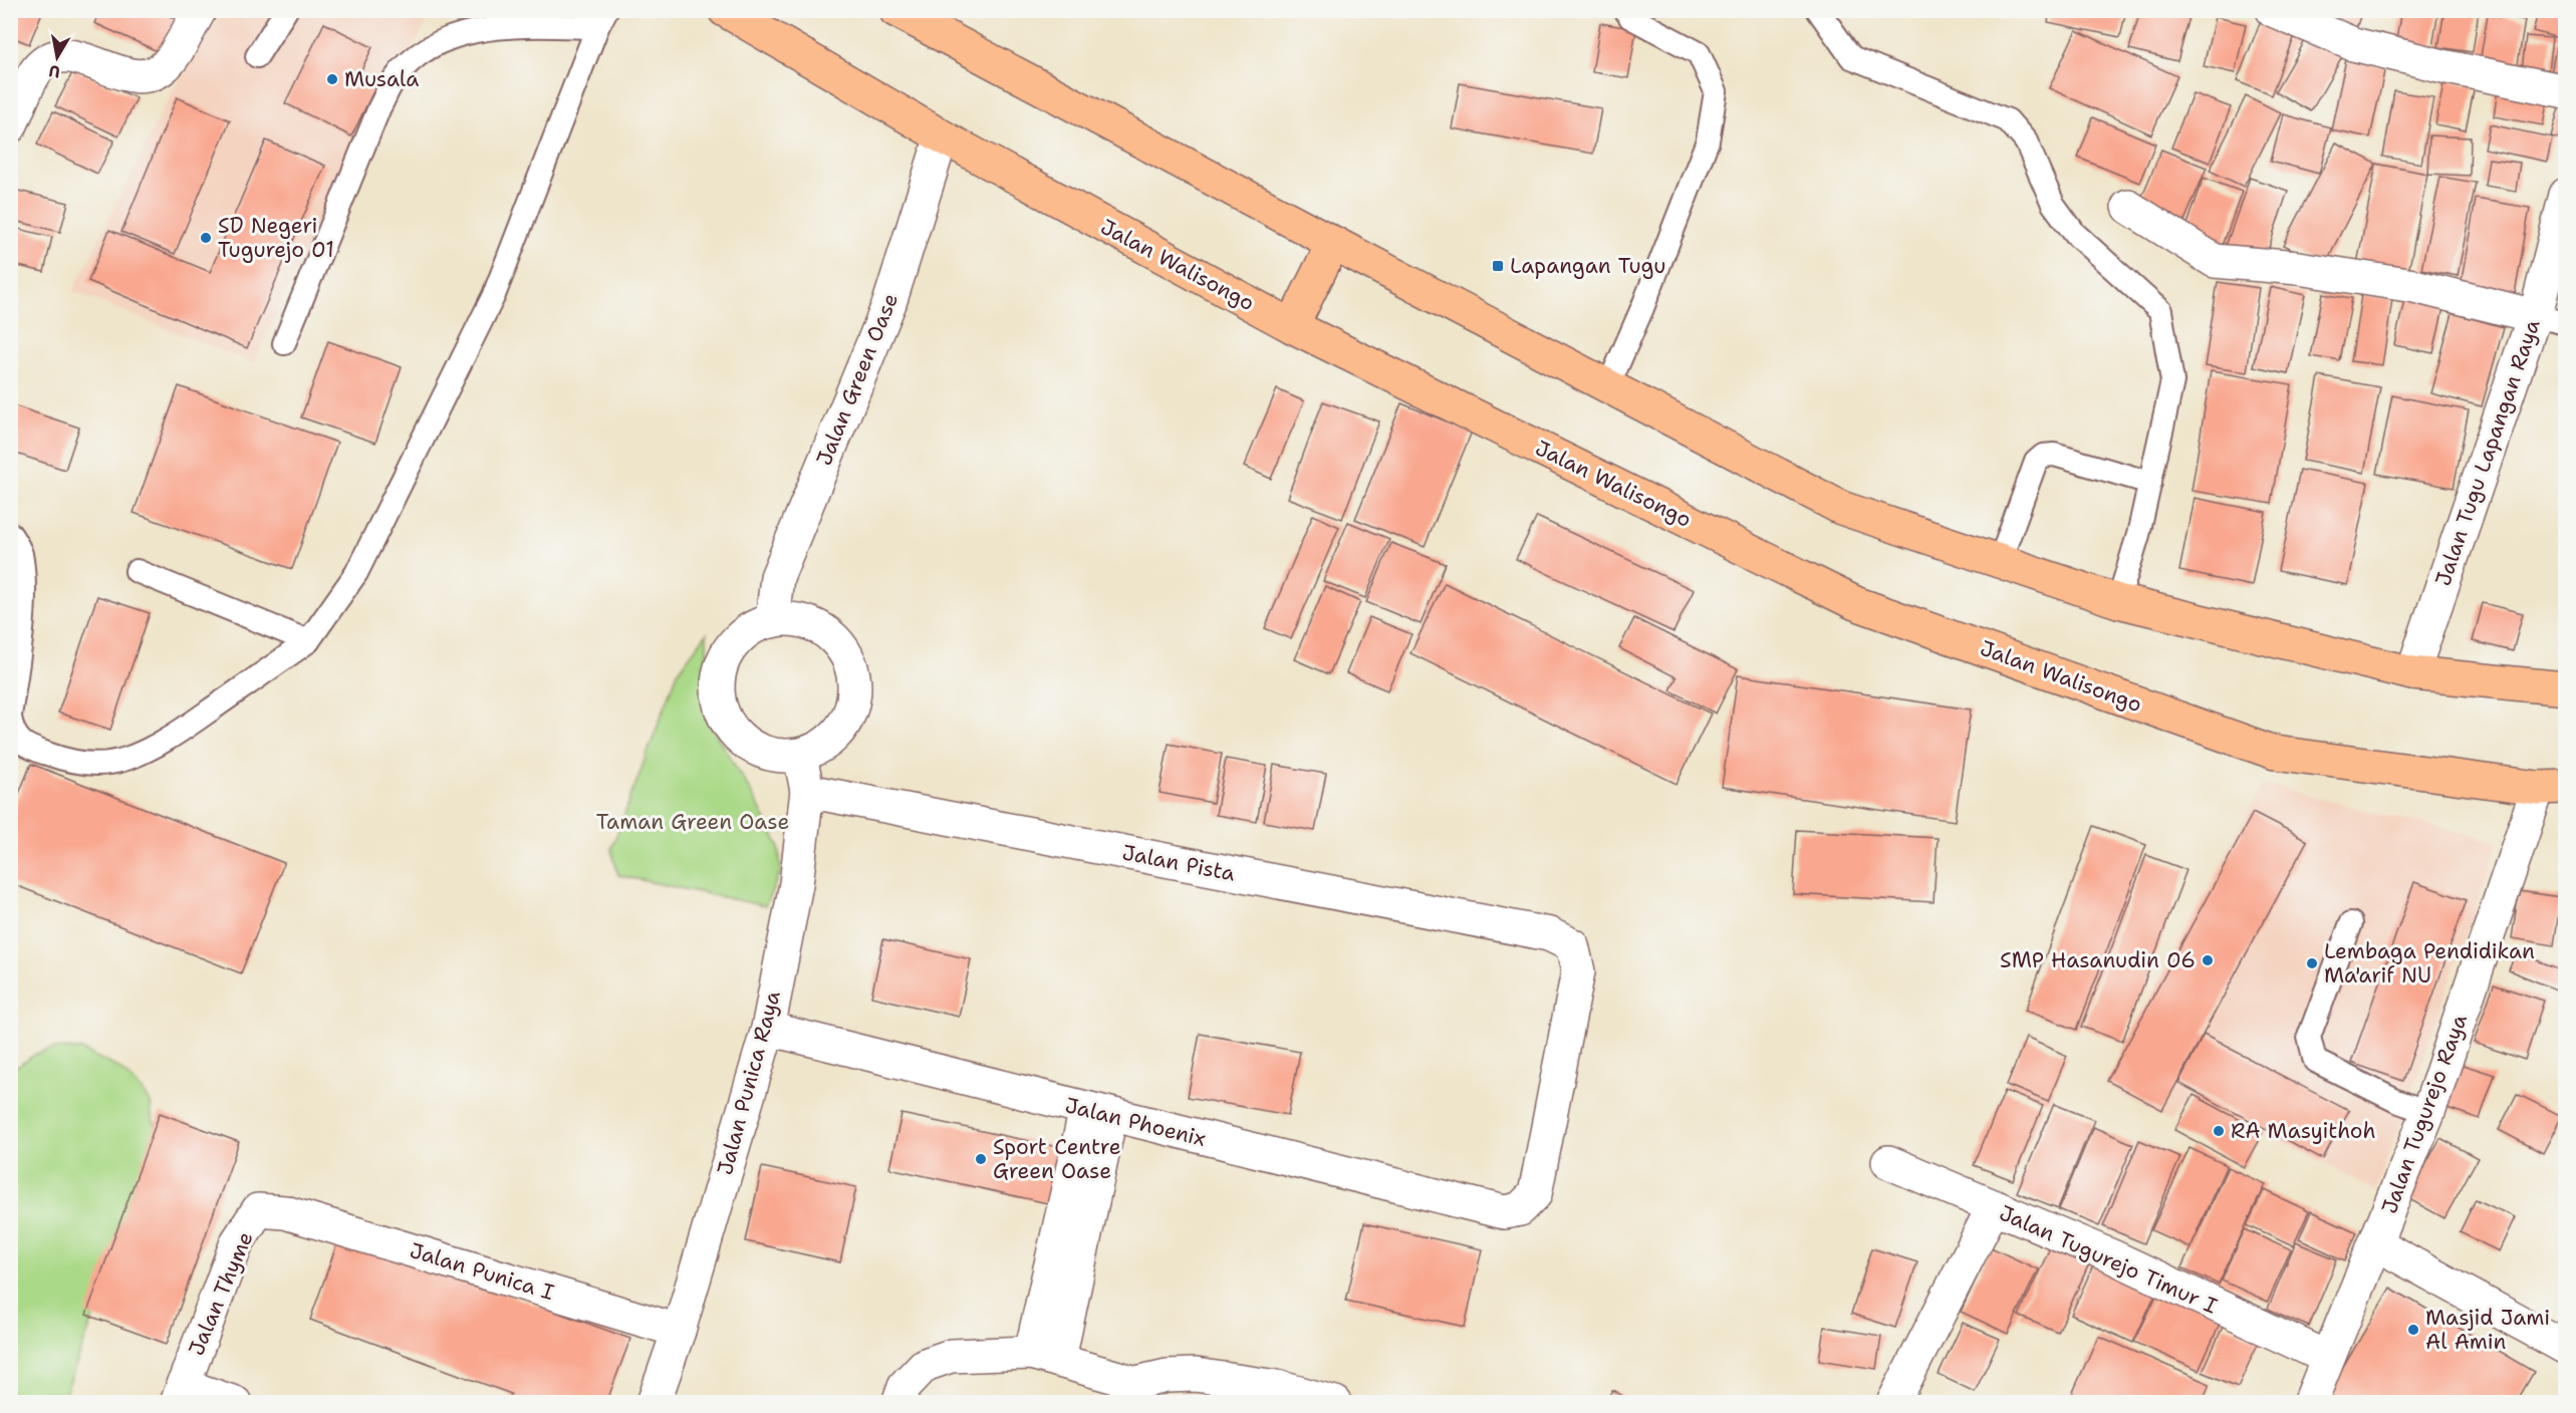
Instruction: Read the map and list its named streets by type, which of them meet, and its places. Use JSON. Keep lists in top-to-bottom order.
{
  "streets": {
    "highway": ["Jalan Walisongo"],
    "street": [
      "Jalan Green Oase",
      "Jalan Tugu Lapangan Raya",
      "Jalan Pista",
      "Jalan Punica Raya",
      "Jalan Tugurejo Raya",
      "Jalan Phoenix",
      "Jalan Tugurejo Timur I",
      "Jalan Punica I",
      "Jalan Thyme"
    ]
  },
  "crossings": [
    ["Jalan Walisongo", "Jalan Green Oase"],
    ["Jalan Walisongo", "Jalan Tugurejo Raya"],
    ["Jalan Green Oase", "Jalan Punica Raya"],
    ["Jalan Pista", "Jalan Punica Raya"],
    ["Jalan Pista", "Jalan Phoenix"],
    ["Jalan Punica Raya", "Jalan Phoenix"],
    ["Jalan Punica Raya", "Jalan Punica I"],
    ["Jalan Tugurejo Raya", "Jalan Tugurejo Timur I"],
    ["Jalan Punica I", "Jalan Thyme"]
  ],
  "parks": ["Taman Green Oase"],
  "places": {
    "other": [
      "Musala",
      "SD Negeri Tugurejo 01",
      "SMP Hasanudin 06",
      "Lembaga Pendidikan Ma'arif NU",
      "RA Masyithoh",
      "Sport Centre Green Oase",
      "Masjid Jami Al Amin"
    ],
    "transit": ["Lapangan Tugu"]
  },
  "north": "bottom"
}
